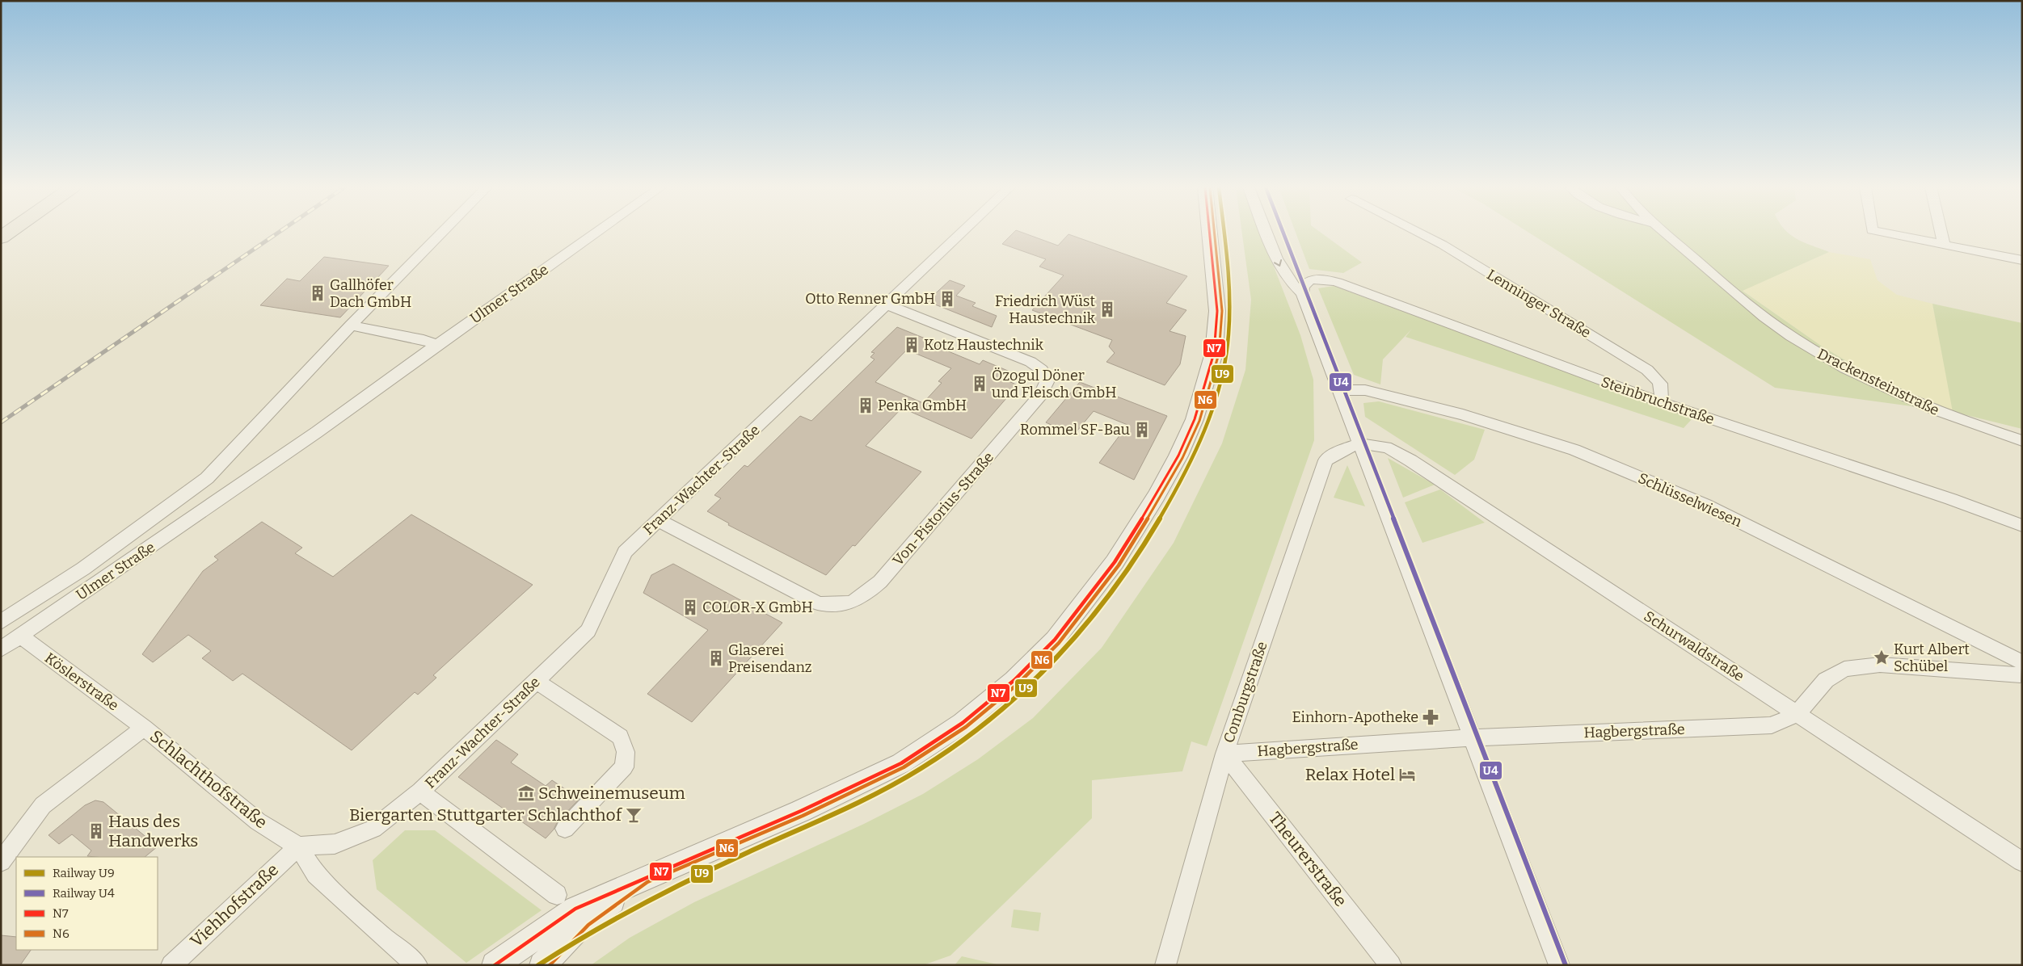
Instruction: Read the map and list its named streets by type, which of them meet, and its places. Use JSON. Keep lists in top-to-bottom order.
{
  "streets": {
    "street": [
      "Ulmer Straße",
      "Lenninger Straße",
      "Drackensteinstraße",
      "Steinbruchstraße",
      "Franz-Wachter-Straße",
      "Schlüsselwiesen",
      "Von-Pistorius-Straße",
      "Schurwaldstraße",
      "Köslerstraße",
      "Comburgstraße",
      "Hagbergstraße",
      "Schlachthofstraße",
      "Theurerstraße",
      "Viehhofstraße"
    ]
  },
  "crossings": [
    ["Ulmer Straße", "Köslerstraße"],
    ["Lenninger Straße", "Steinbruchstraße"],
    ["Franz-Wachter-Straße", "Von-Pistorius-Straße"],
    ["Schurwaldstraße", "Comburgstraße"],
    ["Schurwaldstraße", "Hagbergstraße"],
    ["Köslerstraße", "Schlachthofstraße"],
    ["Comburgstraße", "Hagbergstraße"],
    ["Comburgstraße", "Theurerstraße"],
    ["Hagbergstraße", "Theurerstraße"],
    ["Schlachthofstraße", "Viehhofstraße"]
  ],
  "places": {
    "building": [
      "Gallhöfer Dach GmbH",
      "Otto Renner GmbH",
      "Friedrich Wüst Haustechnik",
      "Kotz Haustechnik",
      "Özogul Döner und Fleisch GmbH",
      "Penka GmbH",
      "Rommel SF-Bau",
      "COLOR-X GmbH",
      "Glaserei Preisendanz",
      "Haus des Handwerks"
    ],
    "place": ["Kurt Albert Schübel"],
    "pharmacy": ["Einhorn-Apotheke"],
    "hotel": ["Relax Hotel"],
    "museum": ["Schweinemuseum"],
    "bar": ["Biergarten Stuttgarter Schlachthof"]
  },
  "lines": [
    "rail line U9",
    "rail line U4",
    "transit line N7",
    "transit line N6"
  ],
  "legend": [
    "Railway U9",
    "Railway U4",
    "N7",
    "N6"
  ]
}
